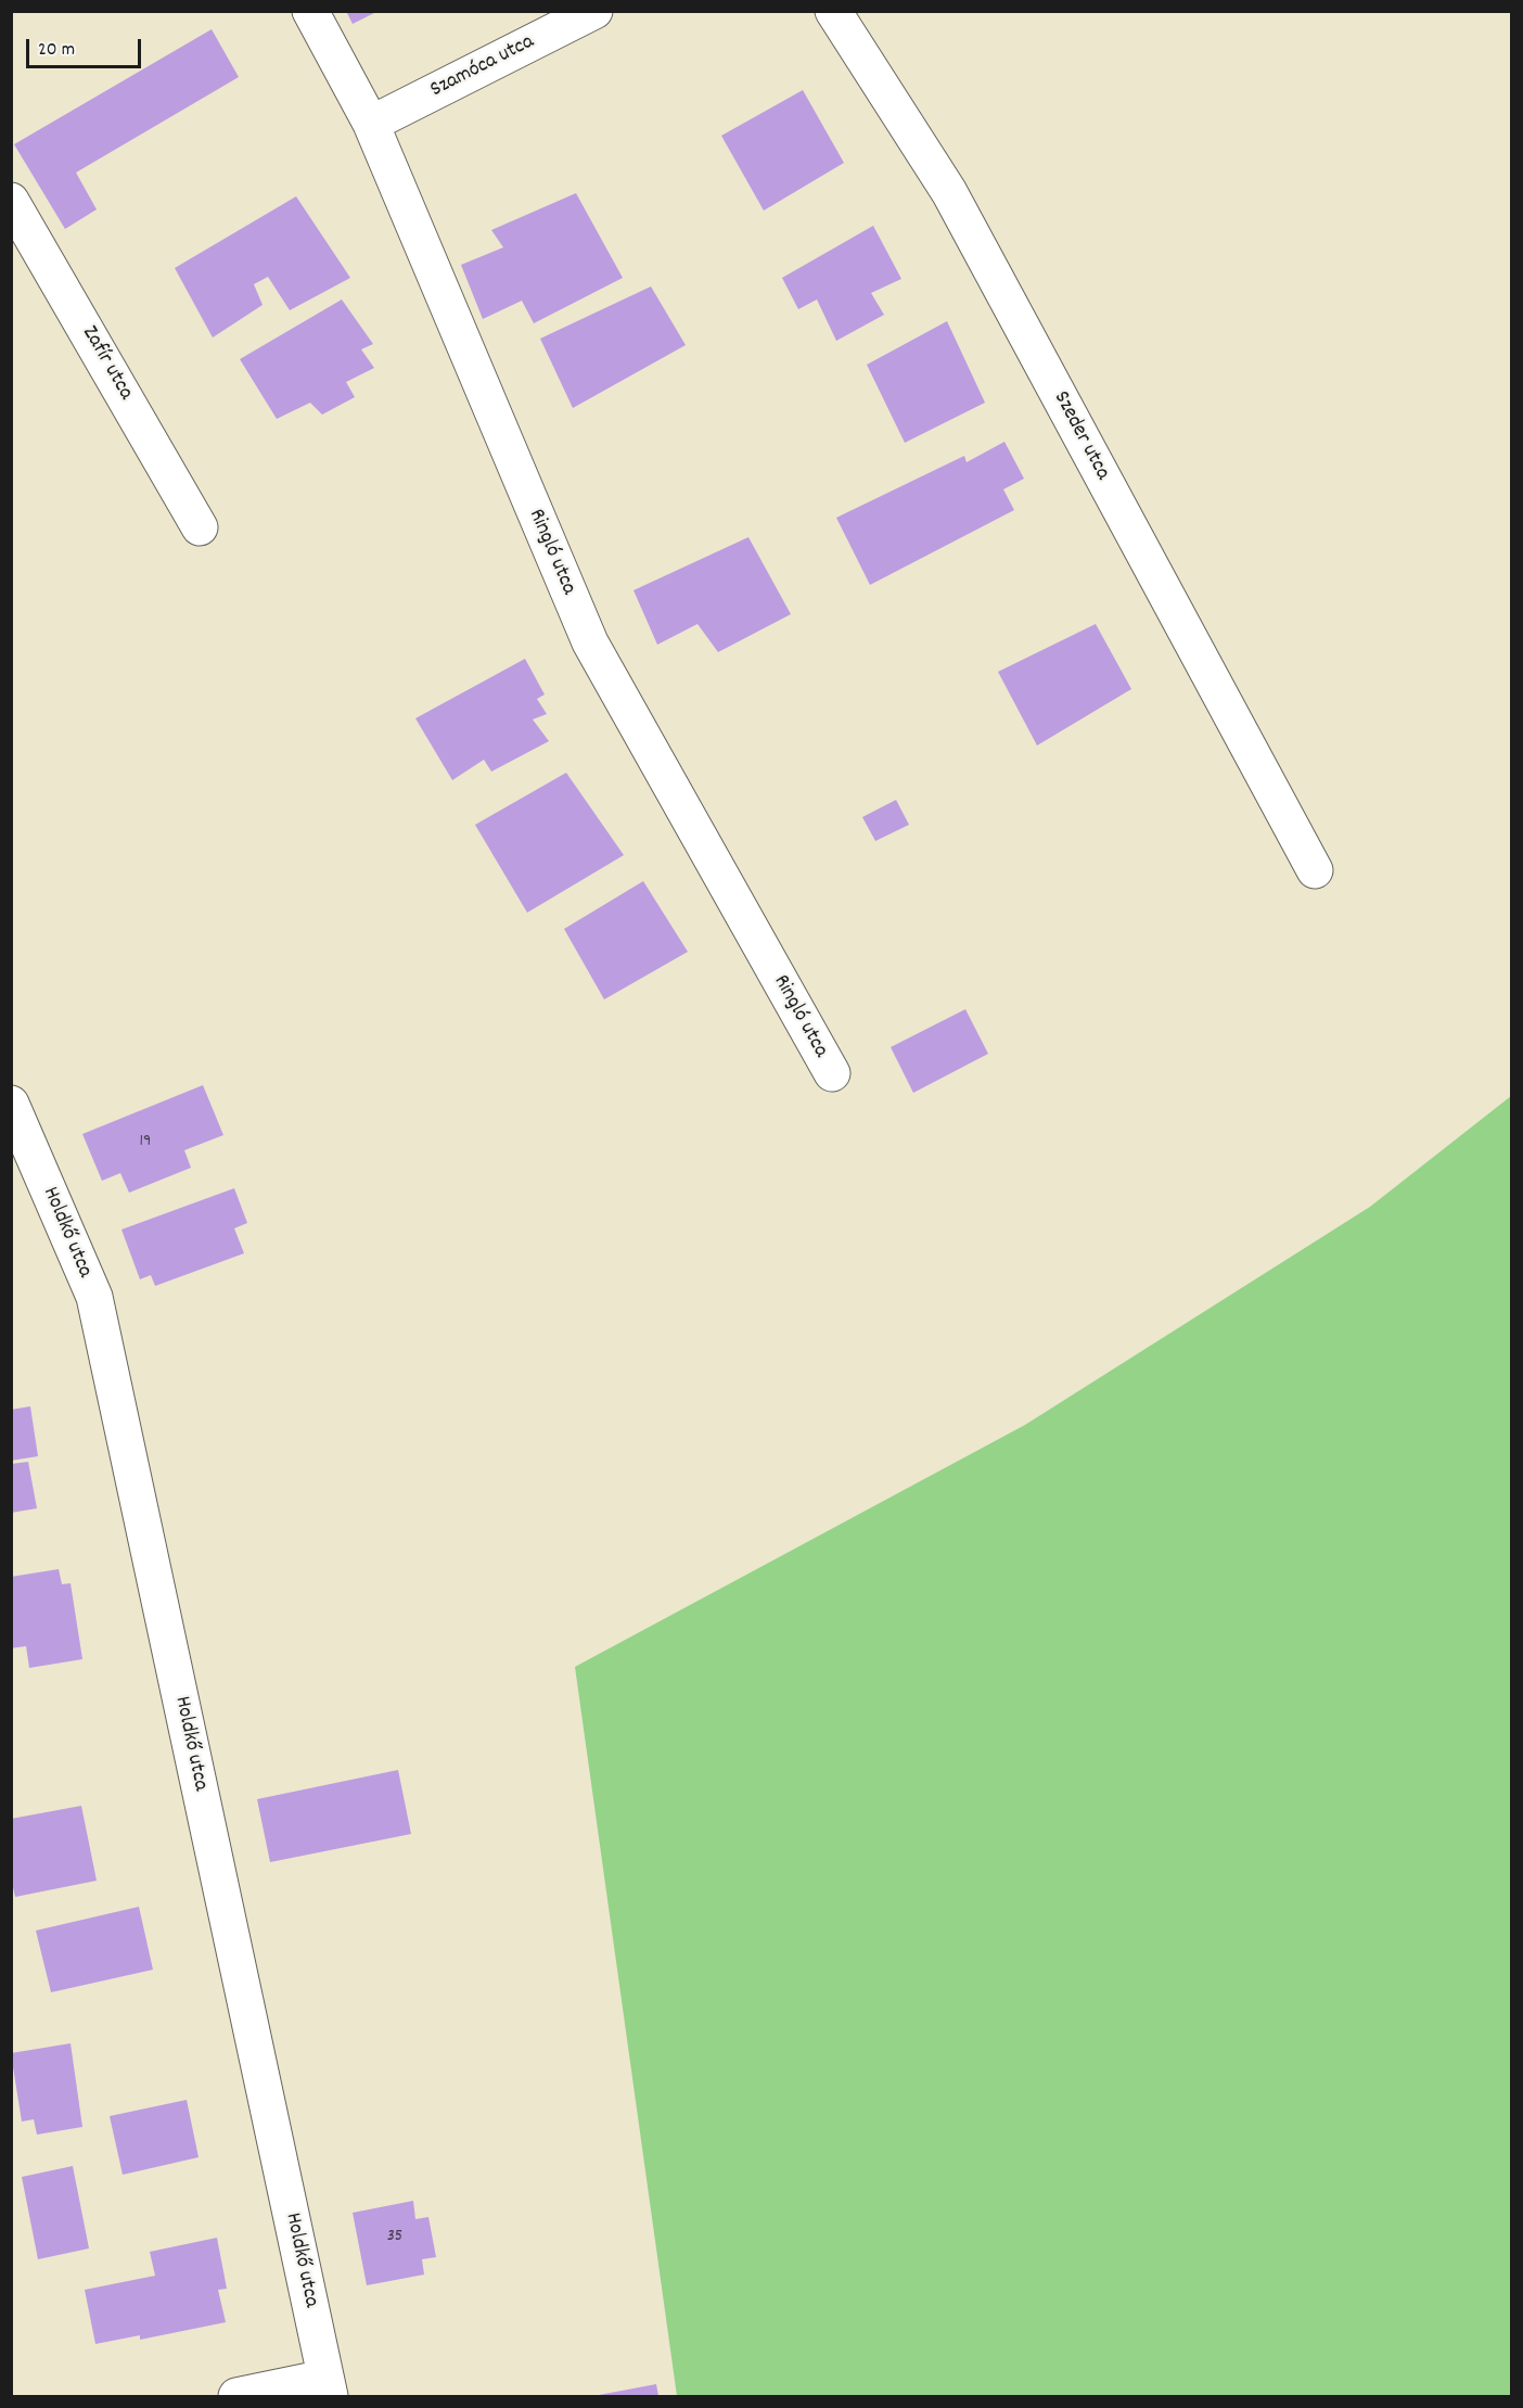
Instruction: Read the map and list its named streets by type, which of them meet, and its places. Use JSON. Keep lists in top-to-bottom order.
{
  "streets": {
    "street": [
      "Szamóca utca",
      "Zafír utca",
      "Szeder utca",
      "Ringló utca",
      "Holdkő utca"
    ]
  },
  "crossings": [
    ["Szamóca utca", "Ringló utca"]
  ],
  "house_numbers": ["19", "35"],
  "scale_bar": "20 m"
}
